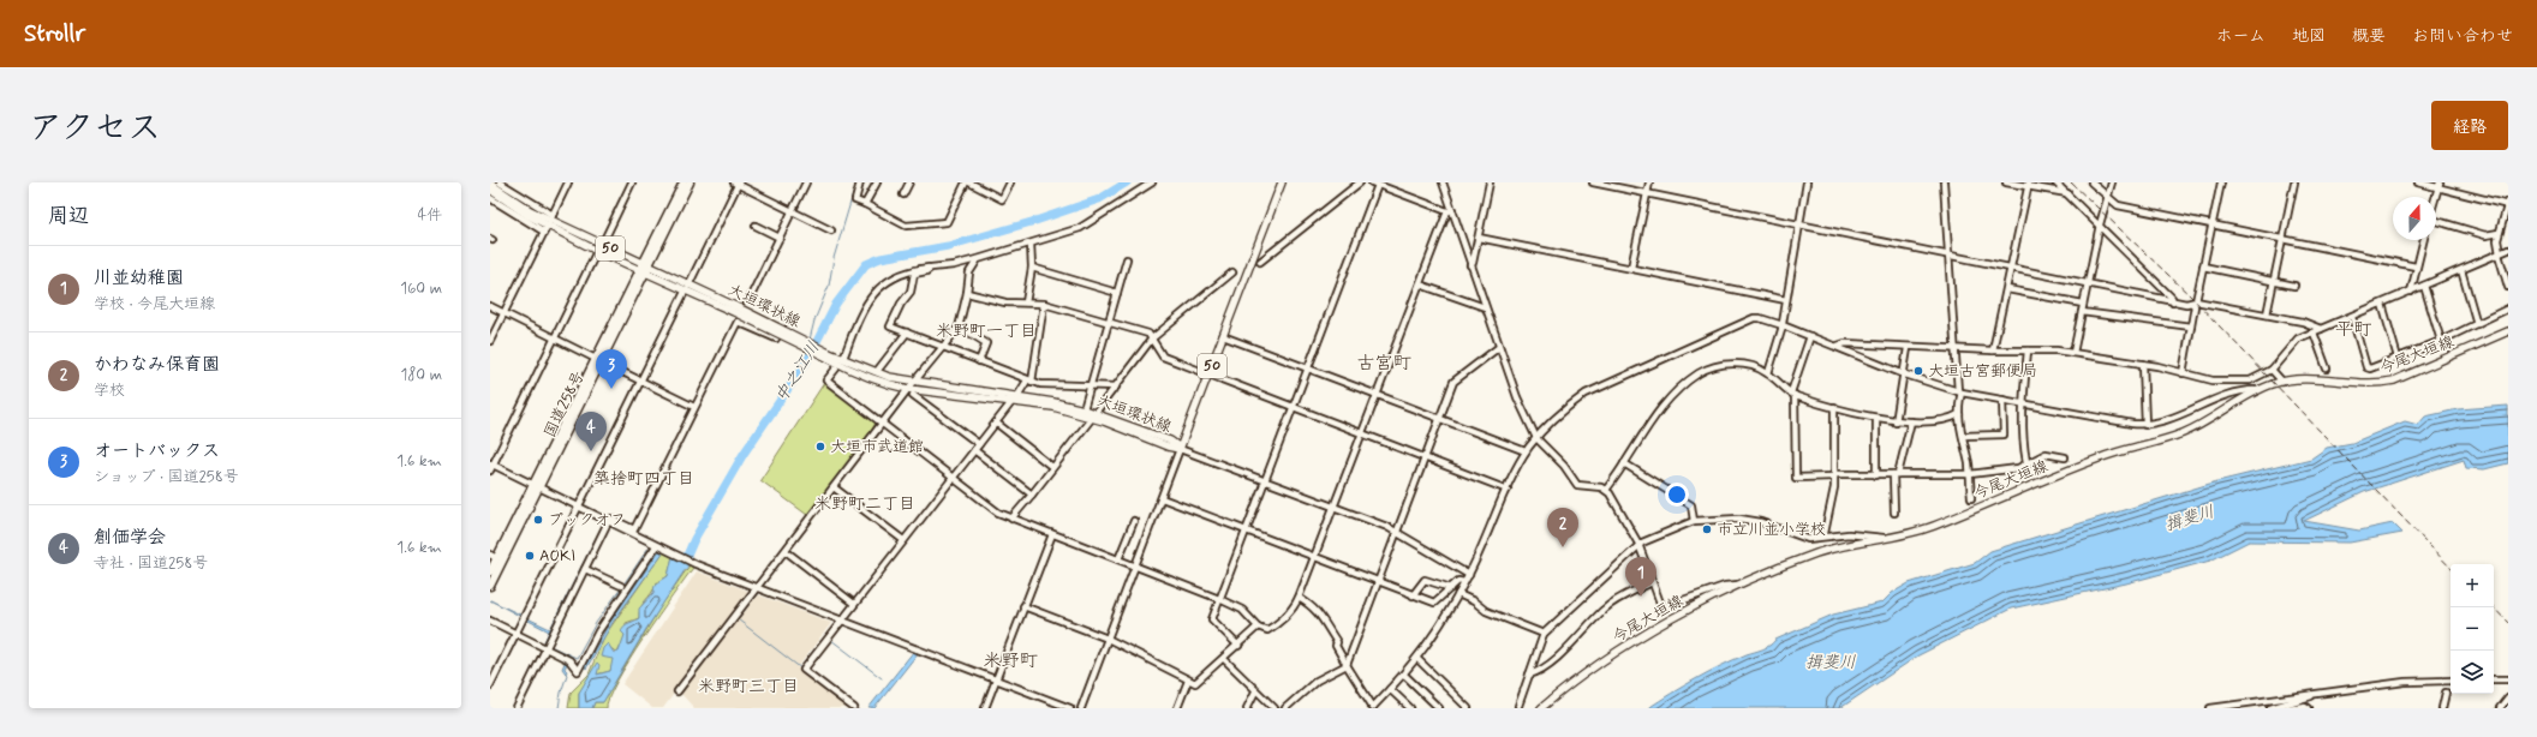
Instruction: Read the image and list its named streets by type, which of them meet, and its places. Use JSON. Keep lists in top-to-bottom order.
{
  "streets": {
    "highway": ["国道258号"],
    "main road": ["50", "大垣環状線", "今尾大垣線"]
  },
  "crossings": [
    ["大垣環状線", "国道258号"]
  ],
  "districts": [
    "平町",
    "米野町一丁目",
    "古宮町",
    "築捨町四丁目",
    "米野町二丁目",
    "米野町",
    "米野町三丁目"
  ],
  "water": ["中之江川", "揖斐川"],
  "places": [
    "大垣古宮郵便局",
    "大垣市武道館",
    "ブックオフ",
    "市立川並小学校",
    "AOKI"
  ],
  "north": "top",
  "page": {
    "header": "Strollr",
    "nav": [
      "ホーム",
      "地図",
      "概要",
      "お問い合わせ"
    ],
    "title": "アクセス",
    "buttons": "経路",
    "heading": ["周辺", "4件"],
    "list": [
      {
        "mark": "1",
        "name": "川並幼稚園",
        "note": "学校 · 今尾大垣線",
        "value": "160 m"
      },
      {
        "mark": "2",
        "name": "かわなみ保育園",
        "note": "学校",
        "value": "180 m"
      },
      {
        "mark": "3",
        "name": "オートバックス",
        "note": "ショップ · 国道258号",
        "value": "1.6 km"
      },
      {
        "mark": "4",
        "name": "創価学会",
        "note": "寺社 · 国道258号",
        "value": "1.6 km"
      }
    ],
    "pins": [
      "3",
      "4",
      "2",
      "1"
    ],
    "map_buttons": ["+", "−"]
  }
}
